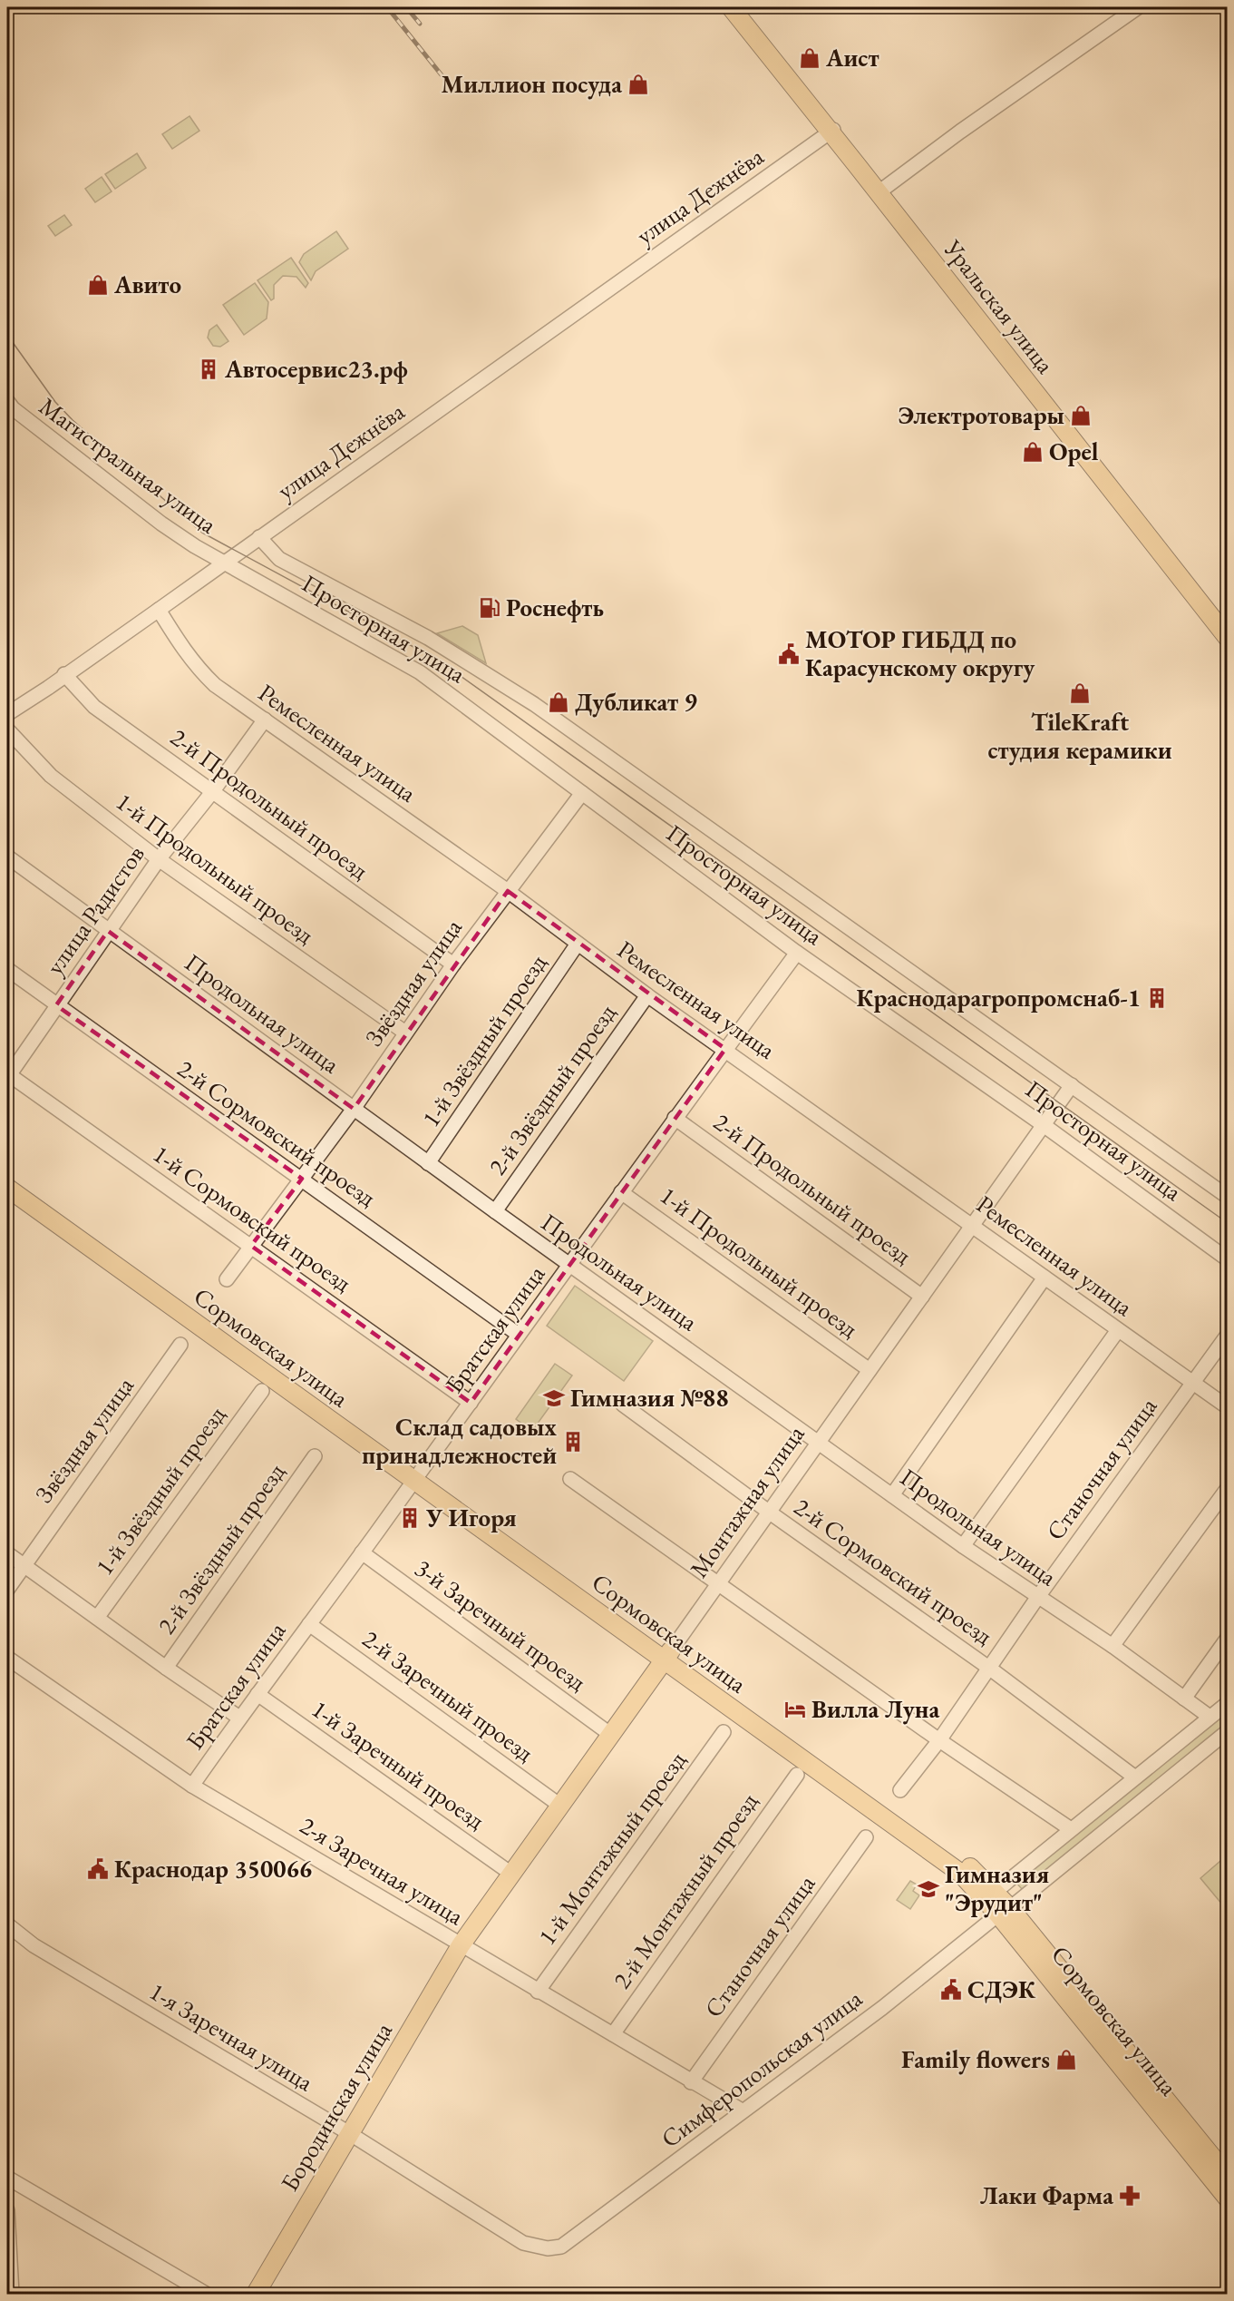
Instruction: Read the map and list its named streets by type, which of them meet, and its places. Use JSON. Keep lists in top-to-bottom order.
{
  "streets": {
    "main road": [
      "Уральская улица",
      "Сормовская улица",
      "Монтажная улица",
      "Бородинская улица"
    ],
    "street": [
      "улица Дежнёва",
      "Магистральная улица",
      "Просторная улица",
      "Ремесленная улица",
      "2-й Продольный проезд",
      "1-й Продольный проезд",
      "улица Радистов",
      "Звёздная улица",
      "Продольная улица",
      "1-й Звёздный проезд",
      "2-й Звёздный проезд",
      "2-й Сормовский проезд",
      "1-й Сормовский проезд",
      "Братская улица",
      "Станочная улица",
      "3-й Заречный проезд",
      "2-й Заречный проезд",
      "1-й Заречный проезд",
      "1-й Монтажный проезд",
      "2-я Заречная улица",
      "2-й Монтажный проезд",
      "1-я Заречная улица",
      "Симферопольская улица"
    ]
  },
  "crossings": [
    ["улица Дежнёва", "Уральская улица"],
    ["улица Дежнёва", "Магистральная улица"],
    ["улица Дежнёва", "Просторная улица"],
    ["улица Дежнёва", "Ремесленная улица"],
    ["улица Дежнёва", "2-й Продольный проезд"],
    ["Магистральная улица", "Просторная улица"],
    ["Просторная улица", "Звёздная улица"],
    ["Просторная улица", "Братская улица"],
    ["Просторная улица", "Монтажная улица"],
    ["Ремесленная улица", "улица Радистов"],
    ["Ремесленная улица", "Звёздная улица"],
    ["Ремесленная улица", "1-й Звёздный проезд"],
    ["Ремесленная улица", "2-й Звёздный проезд"],
    ["Ремесленная улица", "Братская улица"],
    ["Ремесленная улица", "Станочная улица"],
    ["Ремесленная улица", "Монтажная улица"],
    ["2-й Продольный проезд", "улица Радистов"],
    ["2-й Продольный проезд", "Звёздная улица"],
    ["2-й Продольный проезд", "Братская улица"],
    ["2-й Продольный проезд", "Монтажная улица"],
    ["1-й Продольный проезд", "улица Радистов"],
    ["1-й Продольный проезд", "Звёздная улица"],
    ["1-й Продольный проезд", "Братская улица"],
    ["1-й Продольный проезд", "Монтажная улица"],
    ["улица Радистов", "Продольная улица"],
    ["улица Радистов", "2-й Сормовский проезд"],
    ["улица Радистов", "1-й Сормовский проезд"],
    ["Звёздная улица", "Продольная улица"],
    ["Звёздная улица", "2-й Сормовский проезд"],
    ["Звёздная улица", "1-й Сормовский проезд"],
    ["Продольная улица", "1-й Звёздный проезд"],
    ["Продольная улица", "2-й Звёздный проезд"],
    ["Продольная улица", "Братская улица"],
    ["Продольная улица", "Станочная улица"],
    ["Продольная улица", "Монтажная улица"],
    ["2-й Сормовский проезд", "Братская улица"],
    ["2-й Сормовский проезд", "Станочная улица"],
    ["2-й Сормовский проезд", "Монтажная улица"],
    ["1-й Сормовский проезд", "Братская улица"],
    ["Братская улица", "Сормовская улица"],
    ["Братская улица", "3-й Заречный проезд"],
    ["Братская улица", "2-й Заречный проезд"],
    ["Братская улица", "1-й Заречный проезд"],
    ["Братская улица", "2-я Заречная улица"],
    ["Сормовская улица", "Монтажная улица"],
    ["Сормовская улица", "Симферопольская улица"],
    ["Станочная улица", "2-я Заречная улица"],
    ["Монтажная улица", "3-й Заречный проезд"],
    ["Монтажная улица", "2-й Заречный проезд"],
    ["Монтажная улица", "1-й Заречный проезд"],
    ["Монтажная улица", "2-я Заречная улица"],
    ["Монтажная улица", "Бородинская улица"],
    ["1-й Монтажный проезд", "2-я Заречная улица"],
    ["2-я Заречная улица", "2-й Монтажный проезд"],
    ["2-я Заречная улица", "Симферопольская улица"],
    ["2-я Заречная улица", "Бородинская улица"],
    ["1-я Заречная улица", "Симферопольская улица"],
    ["1-я Заречная улица", "Бородинская улица"]
  ],
  "places": {
    "shop": [
      "Аист",
      "Миллион посуда",
      "Авито",
      "Электротовары",
      "Opel",
      "TileKraft студия керамики",
      "Дубликат 9",
      "Family flowers"
    ],
    "building": [
      "Автосервис23.рф",
      "Краснодарагропромснаб-1",
      "Склад садовых принадлежностей",
      "У Игоря"
    ],
    "fuel station": ["Роснефть"],
    "public building": ["МОТОР ГИБДД по Карасунскому округу", "Краснодар 350066", "СДЭК"],
    "school or university": ["Гимназия №88", "Гимназия \"Эрудит\""],
    "hotel": ["Вилла Луна"],
    "pharmacy": ["Лаки Фарма"]
  }
}
